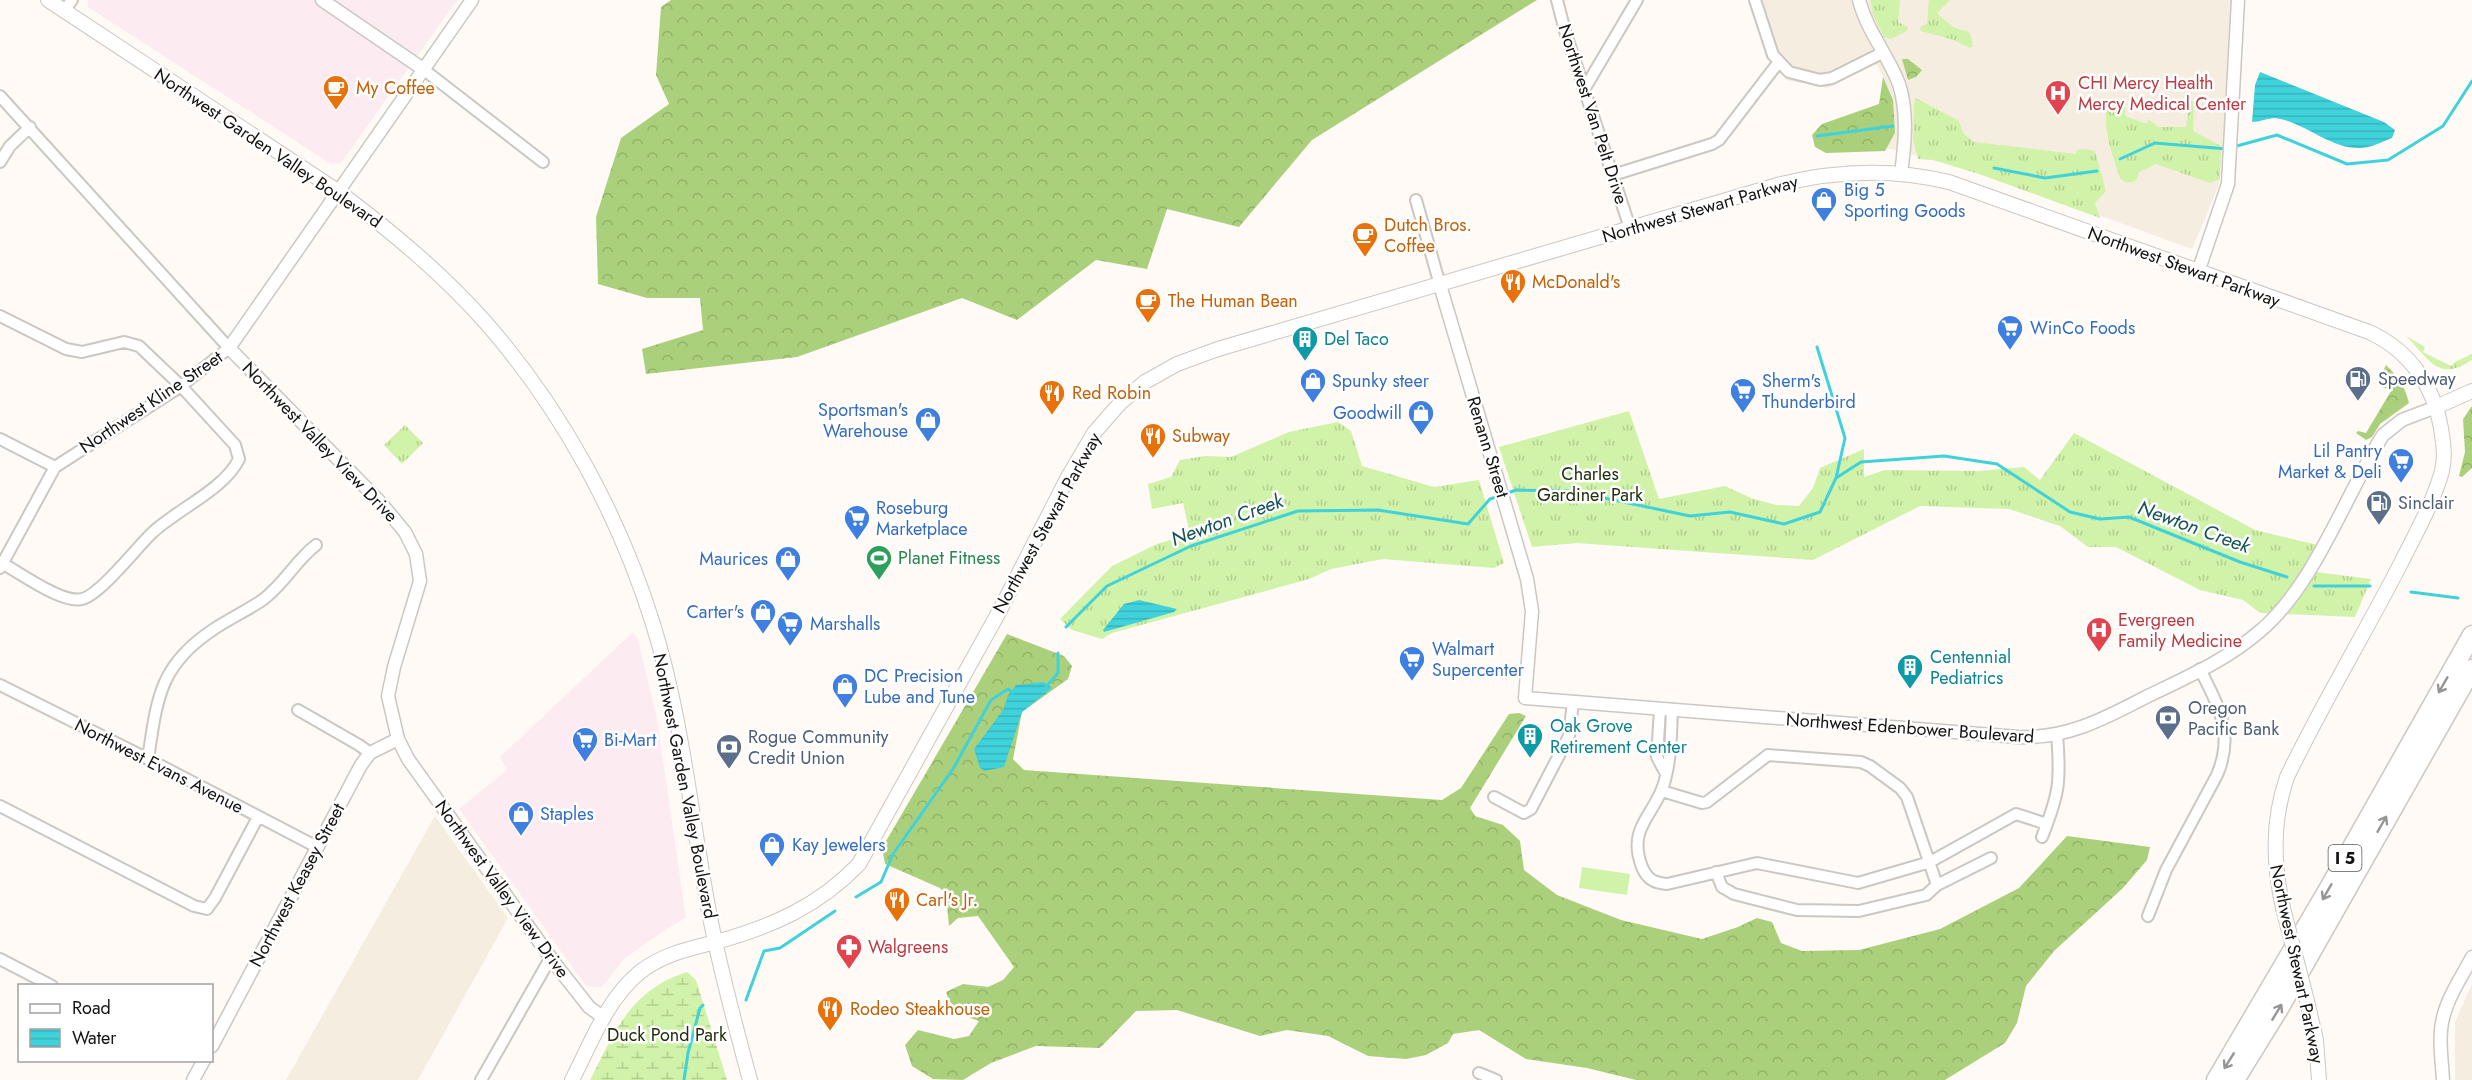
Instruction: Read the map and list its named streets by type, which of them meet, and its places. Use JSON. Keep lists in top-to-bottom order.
{
  "streets": {
    "highway": ["I 5"],
    "main road": ["Northwest Garden Valley Boulevard", "Northwest Stewart Parkway", "Northwest Edenbower Boulevard"],
    "street": [
      "Northwest Van Pelt Drive",
      "Northwest Kline Street",
      "Northwest Valley View Drive",
      "Renann Street",
      "Northwest Evans Avenue",
      "Northwest Keasey Street"
    ]
  },
  "crossings": [
    ["Northwest Van Pelt Drive", "Northwest Stewart Parkway"],
    ["Northwest Garden Valley Boulevard", "Northwest Stewart Parkway"],
    ["Northwest Garden Valley Boulevard", "Northwest Kline Street"],
    ["Northwest Stewart Parkway", "Northwest Valley View Drive"],
    ["Northwest Stewart Parkway", "Renann Street"],
    ["Northwest Stewart Parkway", "Northwest Edenbower Boulevard"],
    ["Northwest Kline Street", "Northwest Valley View Drive"],
    ["Renann Street", "Northwest Edenbower Boulevard"],
    ["Northwest Evans Avenue", "Northwest Keasey Street"]
  ],
  "water": ["Newton Creek"],
  "parks": ["Charles Gardiner Park", "Duck Pond Park"],
  "places": {
    "cafe": ["My Coffee", "Dutch Bros. Coffee", "The Human Bean"],
    "hospital": ["CHI Mercy Health Mercy Medical Center", "Evergreen Family Medicine"],
    "shop": [
      "Big 5 Sporting Goods",
      "Spunky steer",
      "Goodwill",
      "Sportsman's Warehouse",
      "Maurices",
      "Carter's",
      "DC Precision Lube and Tune",
      "Staples",
      "Kay Jewelers"
    ],
    "restaurant": [
      "McDonald's",
      "Red Robin",
      "Subway",
      "Carl's Jr.",
      "Rodeo Steakhouse"
    ],
    "supermarket": [
      "WinCo Foods",
      "Sherm's Thunderbird",
      "Lil Pantry Market & Deli",
      "Roseburg Marketplace",
      "Marshalls",
      "Walmart Supercenter",
      "Bi-Mart"
    ],
    "building": ["Del Taco", "Centennial Pediatrics", "Oak Grove Retirement Center"],
    "fuel station": ["Speedway", "Sinclair"],
    "sports": ["Planet Fitness"],
    "bank": ["Oregon Pacific Bank", "Rogue Community Credit Union"],
    "pharmacy": ["Walgreens"]
  },
  "legend": ["Road", "Water"]
}
